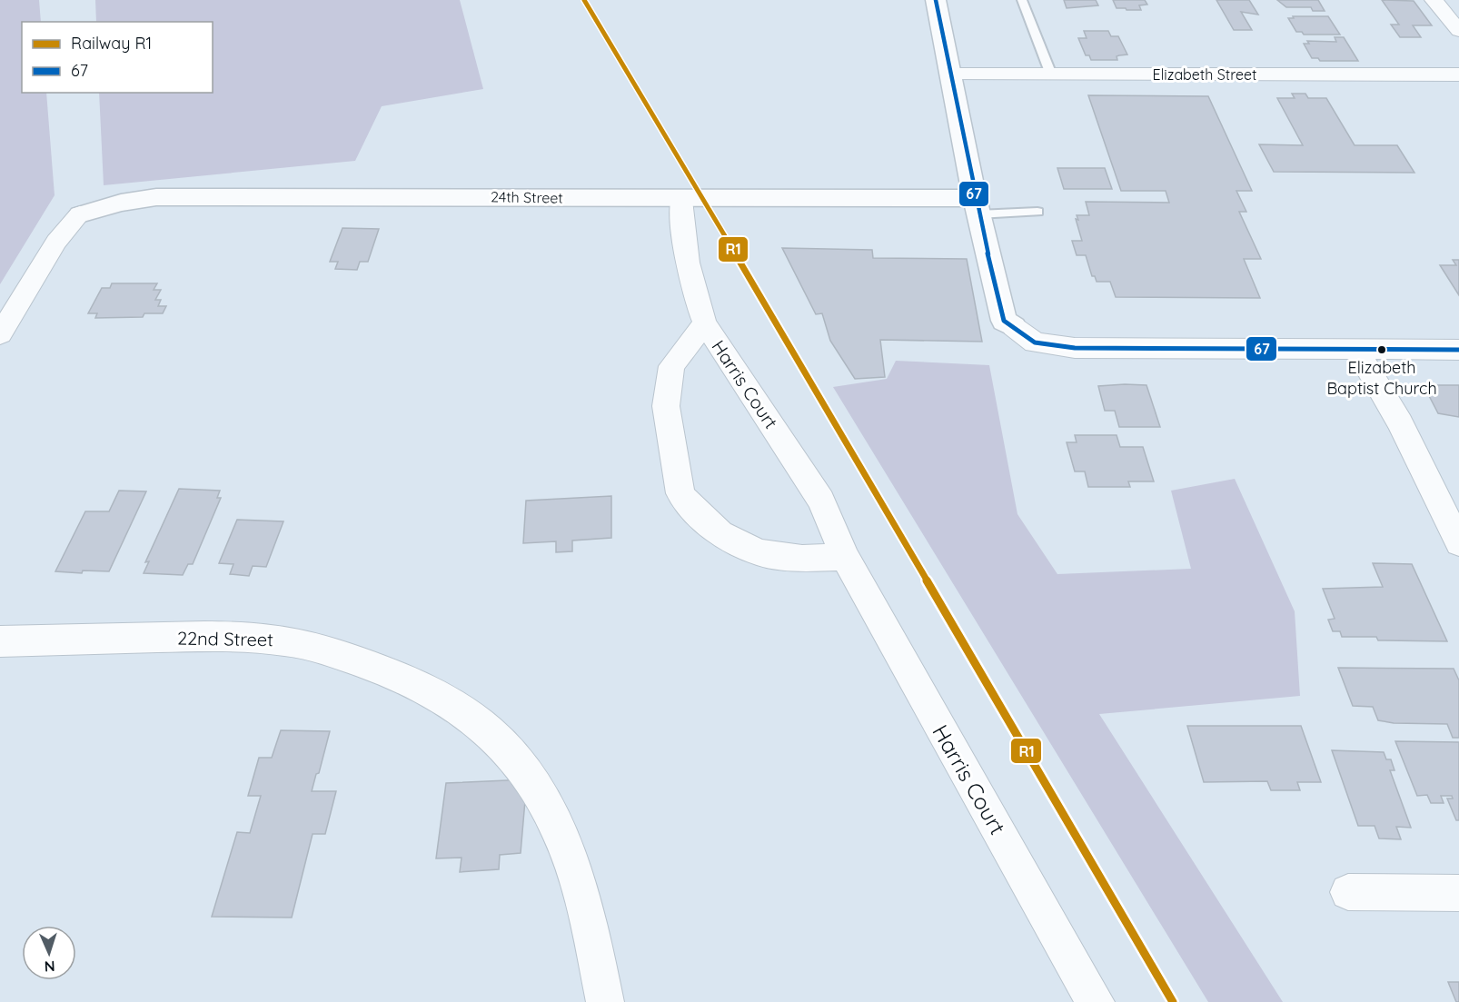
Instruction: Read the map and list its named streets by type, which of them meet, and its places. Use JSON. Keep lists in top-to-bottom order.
{
  "streets": {
    "street": [
      "Elizabeth Street",
      "24th Street",
      "Harris Court",
      "22nd Street"
    ]
  },
  "crossings": [
    ["24th Street", "Harris Court"]
  ],
  "places": ["Elizabeth Baptist Church"],
  "lines": ["rail line R1", "transit line 67"],
  "legend": ["Railway R1", "67"],
  "north": "bottom"
}
